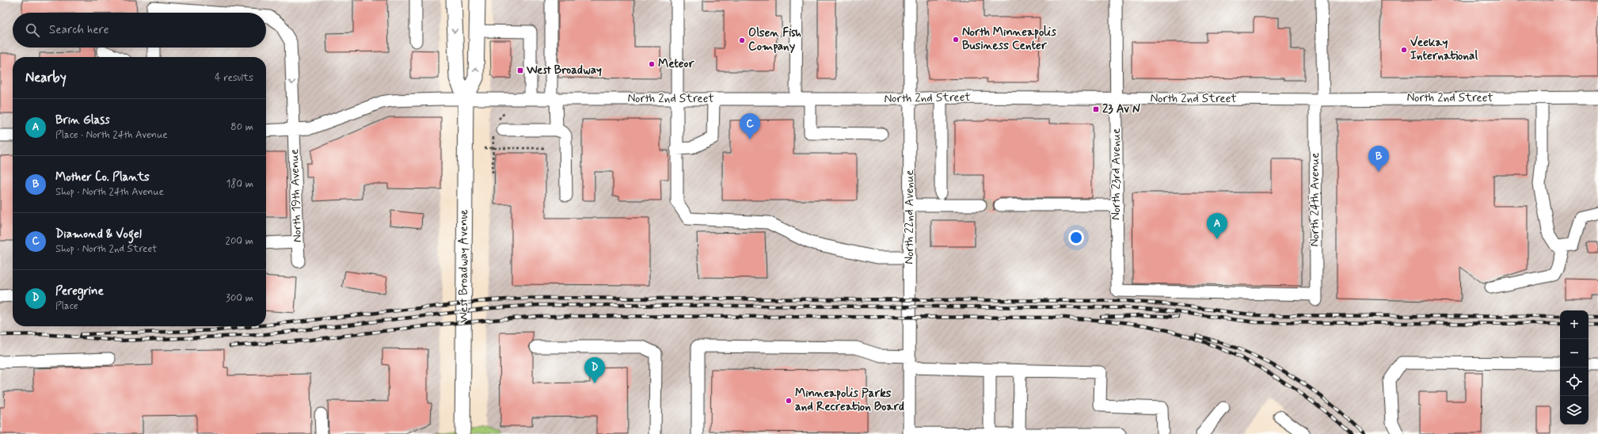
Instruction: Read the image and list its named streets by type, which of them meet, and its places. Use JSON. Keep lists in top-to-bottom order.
{
  "streets": {
    "main road": ["West Broadway Avenue"],
    "street": [
      "North 2nd Street",
      "North 23rd Avenue",
      "North 19th Avenue",
      "North 24th Avenue",
      "North 22nd Avenue"
    ]
  },
  "crossings": [
    ["North 2nd Street", "North 23rd Avenue"],
    ["North 2nd Street", "North 19th Avenue"],
    ["North 2nd Street", "North 24th Avenue"],
    ["North 2nd Street", "North 22nd Avenue"],
    ["North 2nd Street", "West Broadway Avenue"],
    ["North 23rd Avenue", "North 24th Avenue"]
  ],
  "places": {
    "other": [
      "North Minneapolis Business Center",
      "Olsen Fish Company",
      "Veekay International",
      "Meteor",
      "Minneapolis Parks and Recreation Board"
    ],
    "transit": ["West Broadway", "23 Av N"]
  },
  "page": {
    "search": "Search here",
    "heading": ["Nearby", "4 results"],
    "list": [
      {
        "mark": "A",
        "name": "Brin Glass",
        "note": "Place · North 24th Avenue",
        "value": "80 m"
      },
      {
        "mark": "B",
        "name": "Mother Co. Plants",
        "note": "Shop · North 24th Avenue",
        "value": "180 m"
      },
      {
        "mark": "C",
        "name": "Diamond & Vogel",
        "note": "Shop · North 2nd Street",
        "value": "200 m"
      },
      {
        "mark": "D",
        "name": "Peregrine",
        "note": "Place",
        "value": "300 m"
      }
    ],
    "pins": [
      "C",
      "B",
      "A",
      "D"
    ],
    "map_buttons": ["+", "−"]
  }
}
